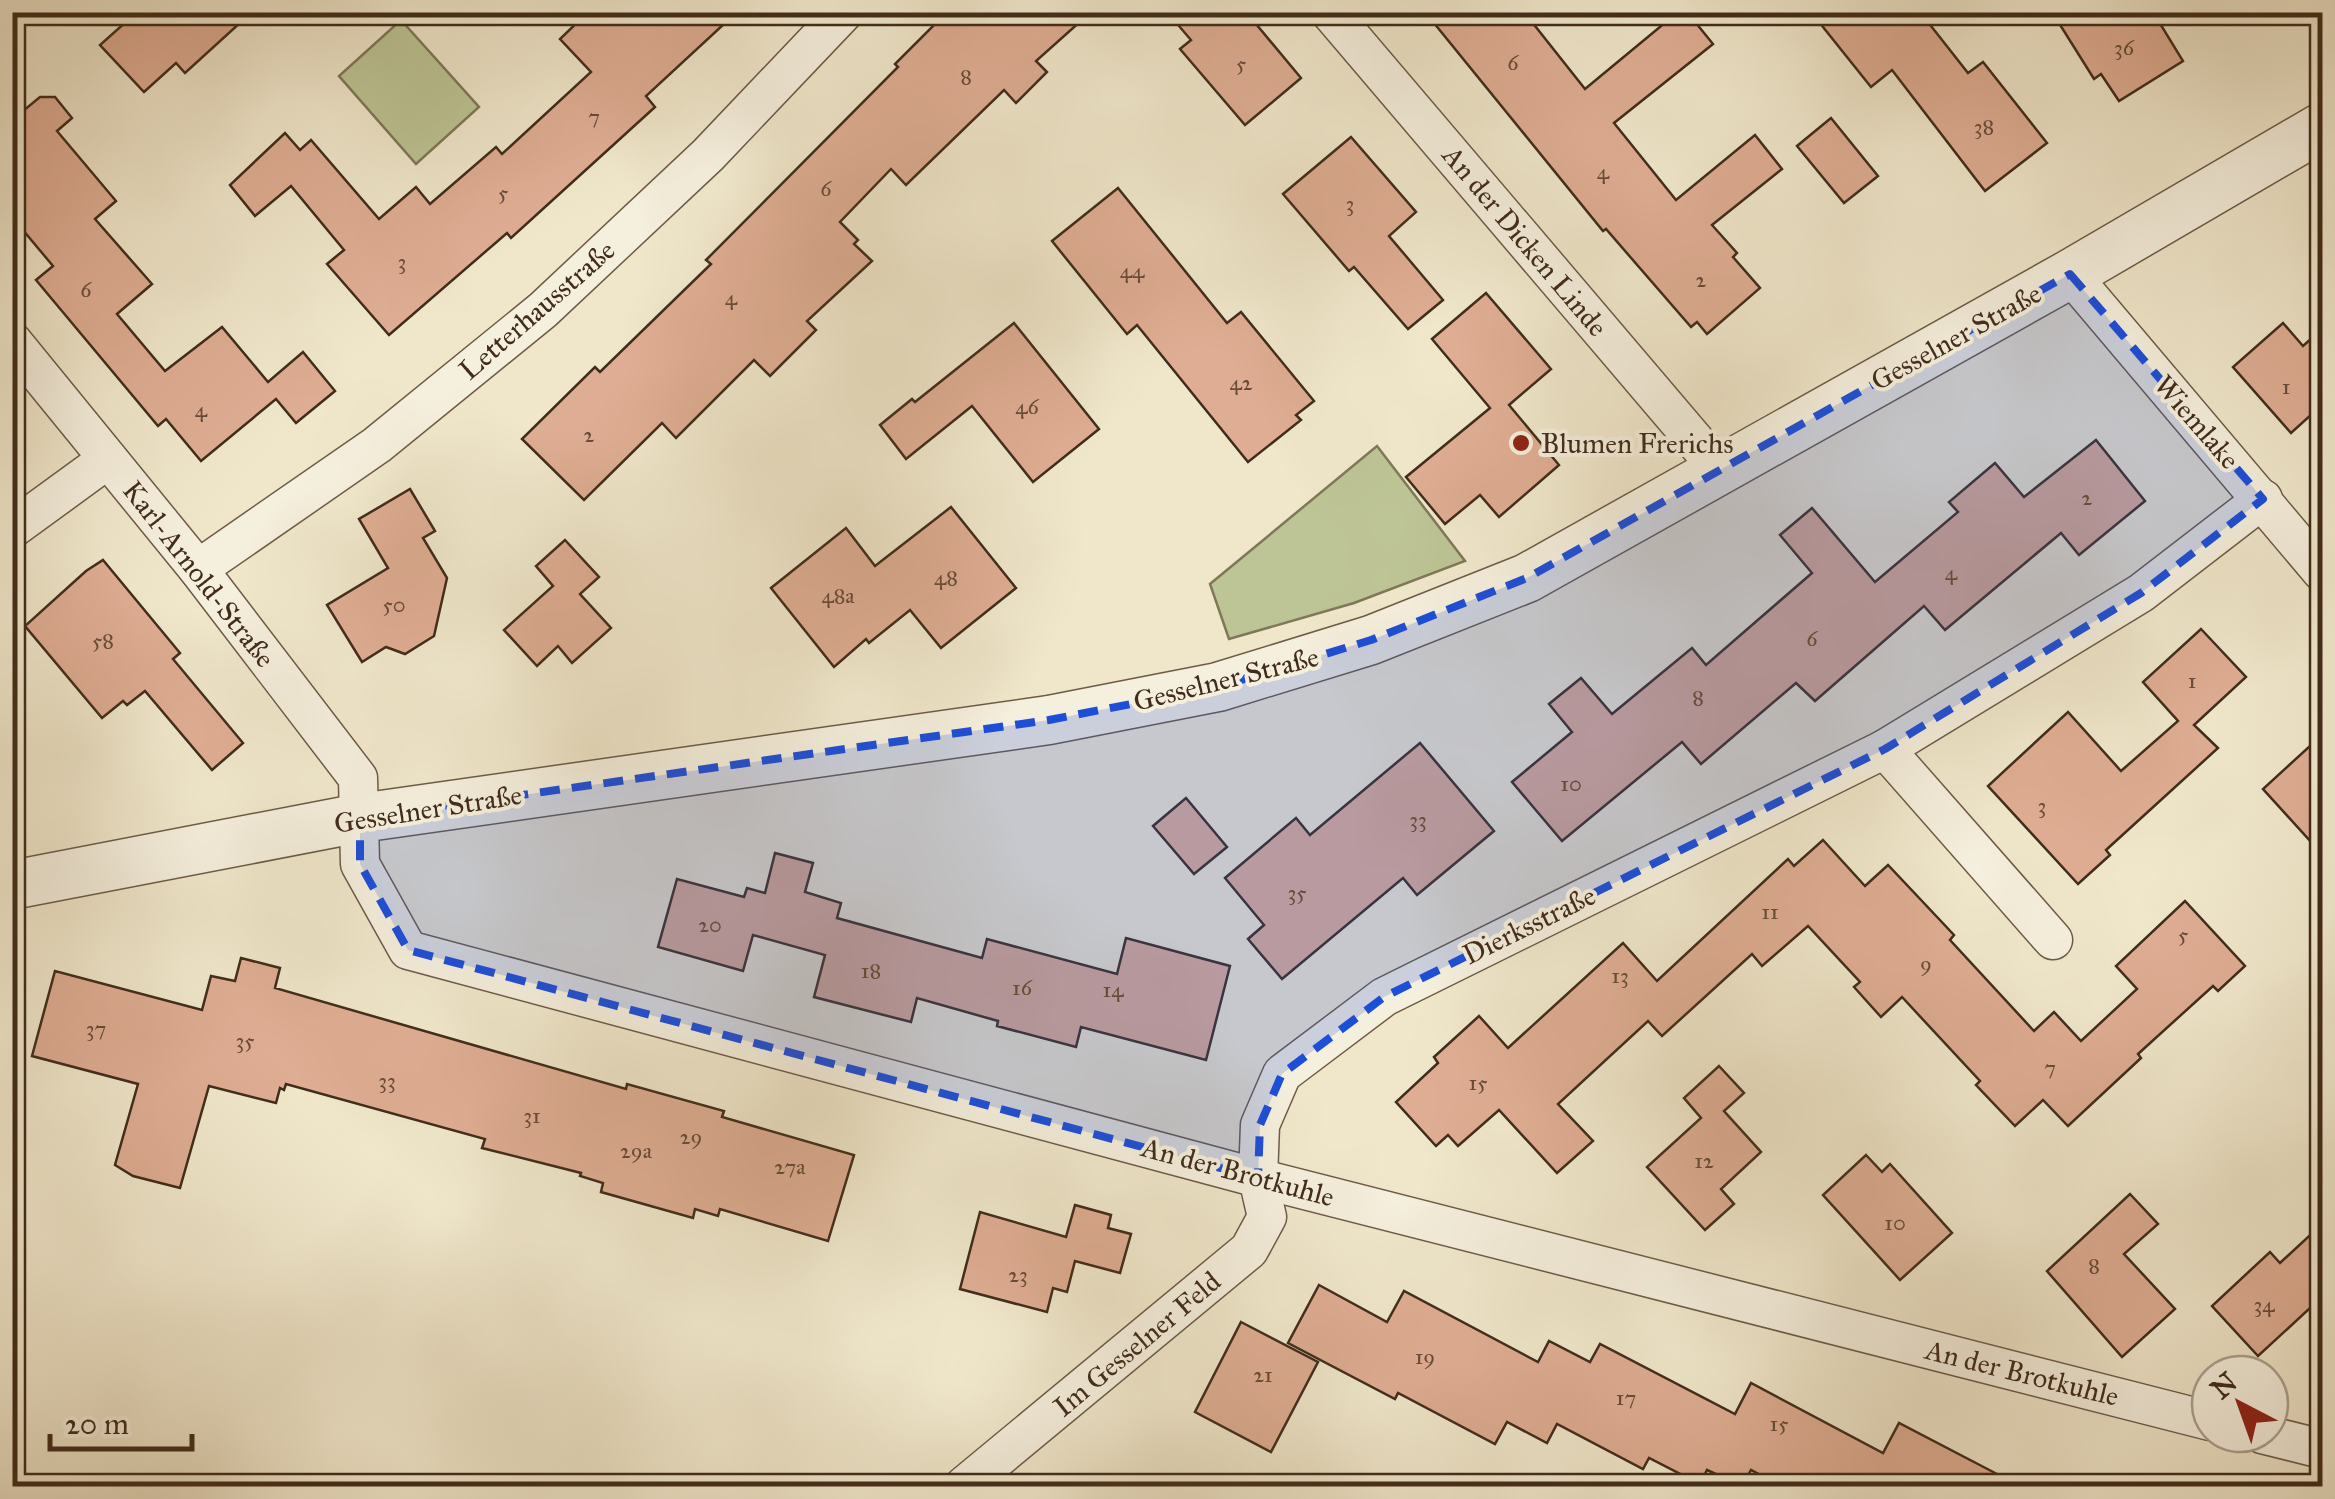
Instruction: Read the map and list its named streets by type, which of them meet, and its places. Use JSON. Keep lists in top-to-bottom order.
{
  "streets": {
    "street": [
      "An der Dicken Linde",
      "Letterhausstraße",
      "Gesselner Straße",
      "Wiemlake",
      "Karl-Arnold-Straße",
      "Dierksstraße",
      "An der Brotkuhle",
      "Im Gesselner Feld"
    ]
  },
  "crossings": [
    ["An der Dicken Linde", "Gesselner Straße"],
    ["Letterhausstraße", "Karl-Arnold-Straße"],
    ["Gesselner Straße", "Wiemlake"],
    ["Gesselner Straße", "Karl-Arnold-Straße"],
    ["Gesselner Straße", "An der Brotkuhle"],
    ["Wiemlake", "Dierksstraße"],
    ["Karl-Arnold-Straße", "An der Brotkuhle"],
    ["Dierksstraße", "An der Brotkuhle"],
    ["Dierksstraße", "Im Gesselner Feld"],
    ["An der Brotkuhle", "Im Gesselner Feld"]
  ],
  "places": ["Blumen Frerichs"],
  "house_numbers": [
    "36",
    "6",
    "5",
    "8",
    "7",
    "38",
    "4",
    "6",
    "5",
    "3",
    "3",
    "44",
    "2",
    "6",
    "4",
    "42",
    "1",
    "46",
    "4",
    "2",
    "2",
    "4",
    "48",
    "48a",
    "50",
    "6",
    "58",
    "1",
    "8",
    "10",
    "3",
    "33",
    "35",
    "11",
    "20",
    "5",
    "9",
    "18",
    "13",
    "16",
    "14",
    "37",
    "35",
    "7",
    "33",
    "15",
    "31",
    "29",
    "29a",
    "12",
    "27a",
    "10",
    "8",
    "23",
    "34",
    "19",
    "21",
    "17",
    "15"
  ],
  "scale_bar": "20 m",
  "north": "top left"
}
